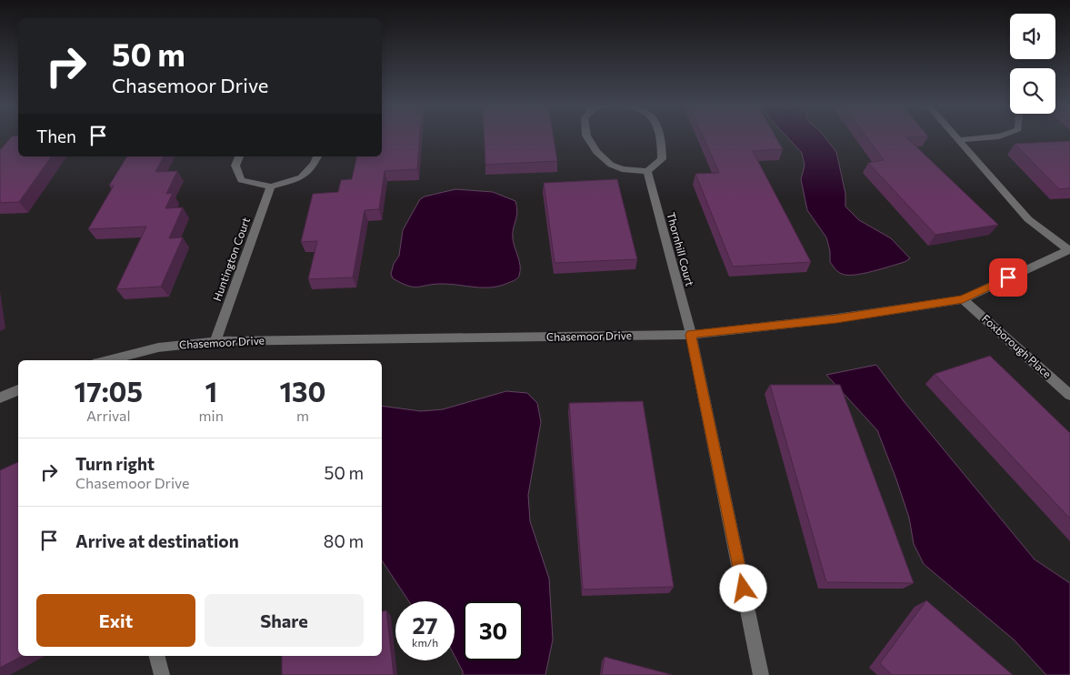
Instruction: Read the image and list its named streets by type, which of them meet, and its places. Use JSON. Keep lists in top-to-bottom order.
{
  "streets": {
    "street": [
      "Thornhill Court",
      "Huntington Court",
      "Chasemoor Drive",
      "Foxborough Place"
    ]
  },
  "crossings": [
    ["Thornhill Court", "Chasemoor Drive"],
    ["Huntington Court", "Chasemoor Drive"],
    ["Chasemoor Drive", "Foxborough Place"]
  ],
  "page": {
    "turn": ["50 m", "Chasemoor Drive"],
    "then": "Then",
    "eta": [
      "17:05",
      "Arrival",
      "1",
      "min",
      "130",
      "m"
    ],
    "list": [
      {
        "name": "Turn right",
        "note": "Chasemoor Drive",
        "value": "50 m"
      },
      {
        "name": "Arrive at destination",
        "value": "80 m"
      }
    ],
    "buttons": ["Exit", "Share"],
    "speed": "27 km/h",
    "limit": "30"
  }
}
